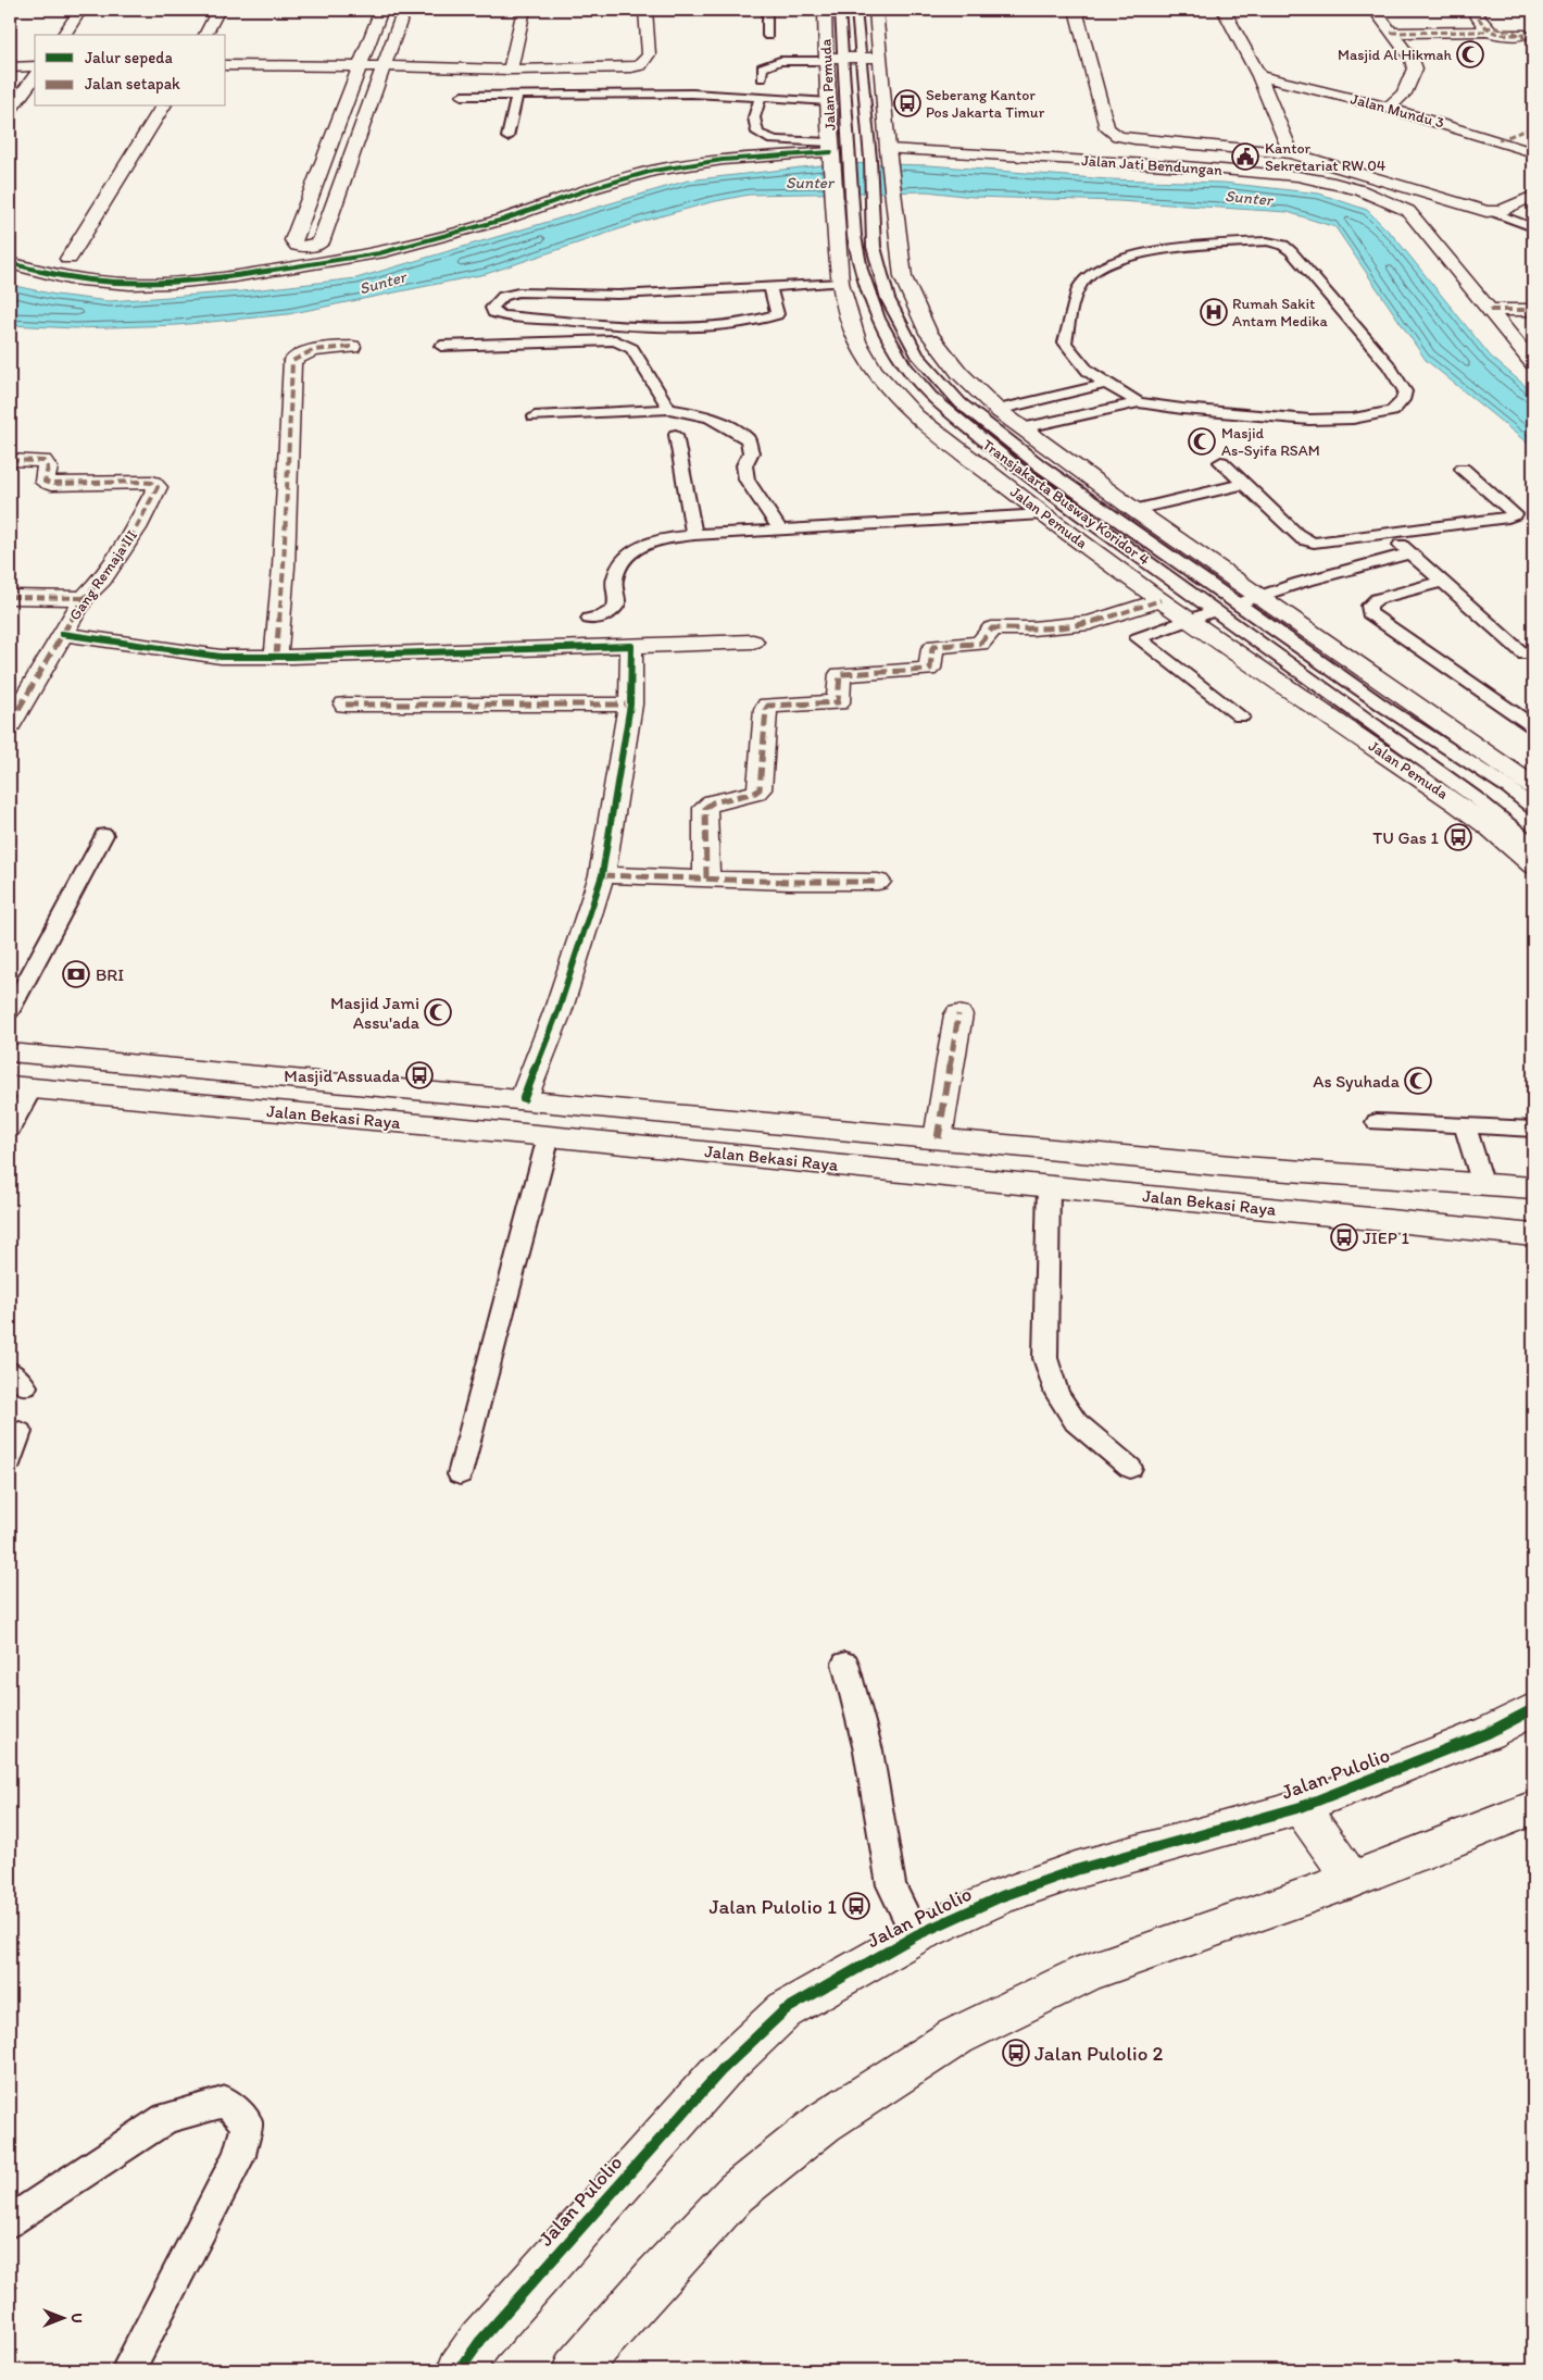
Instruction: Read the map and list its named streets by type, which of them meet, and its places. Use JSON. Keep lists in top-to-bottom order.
{
  "streets": {
    "street": [
      "Jalan Pemuda",
      "Jalan Mundu 3",
      "Jalan Jati Bendungan",
      "Gang Remaja III",
      "Jalan Bekasi Raya",
      "Jalan Pulolio"
    ],
    "lane": ["Transjakarta Busway Koridor 4"]
  },
  "crossings": [
    ["Jalan Pemuda", "Transjakarta Busway Koridor 4"]
  ],
  "water": ["Sunter"],
  "places": {
    "mosque": [
      "Masjid Al Hikmah",
      "Masjid As-Syifa RSAM",
      "Masjid Jami Assu'ada",
      "As Syuhada"
    ],
    "bus stop": [
      "Seberang Kantor Pos Jakarta Timur",
      "TU Gas 1",
      "Masjid Assuada",
      "JIEP 1",
      "Jalan Pulolio 1",
      "Jalan Pulolio 2"
    ],
    "public building": ["Kantor Sekretariat RW 04"],
    "hospital": ["Rumah Sakit Antam Medika"],
    "bank": ["BRI"]
  },
  "legend": ["Jalur sepeda", "Jalan setapak"],
  "north": "right"
}
